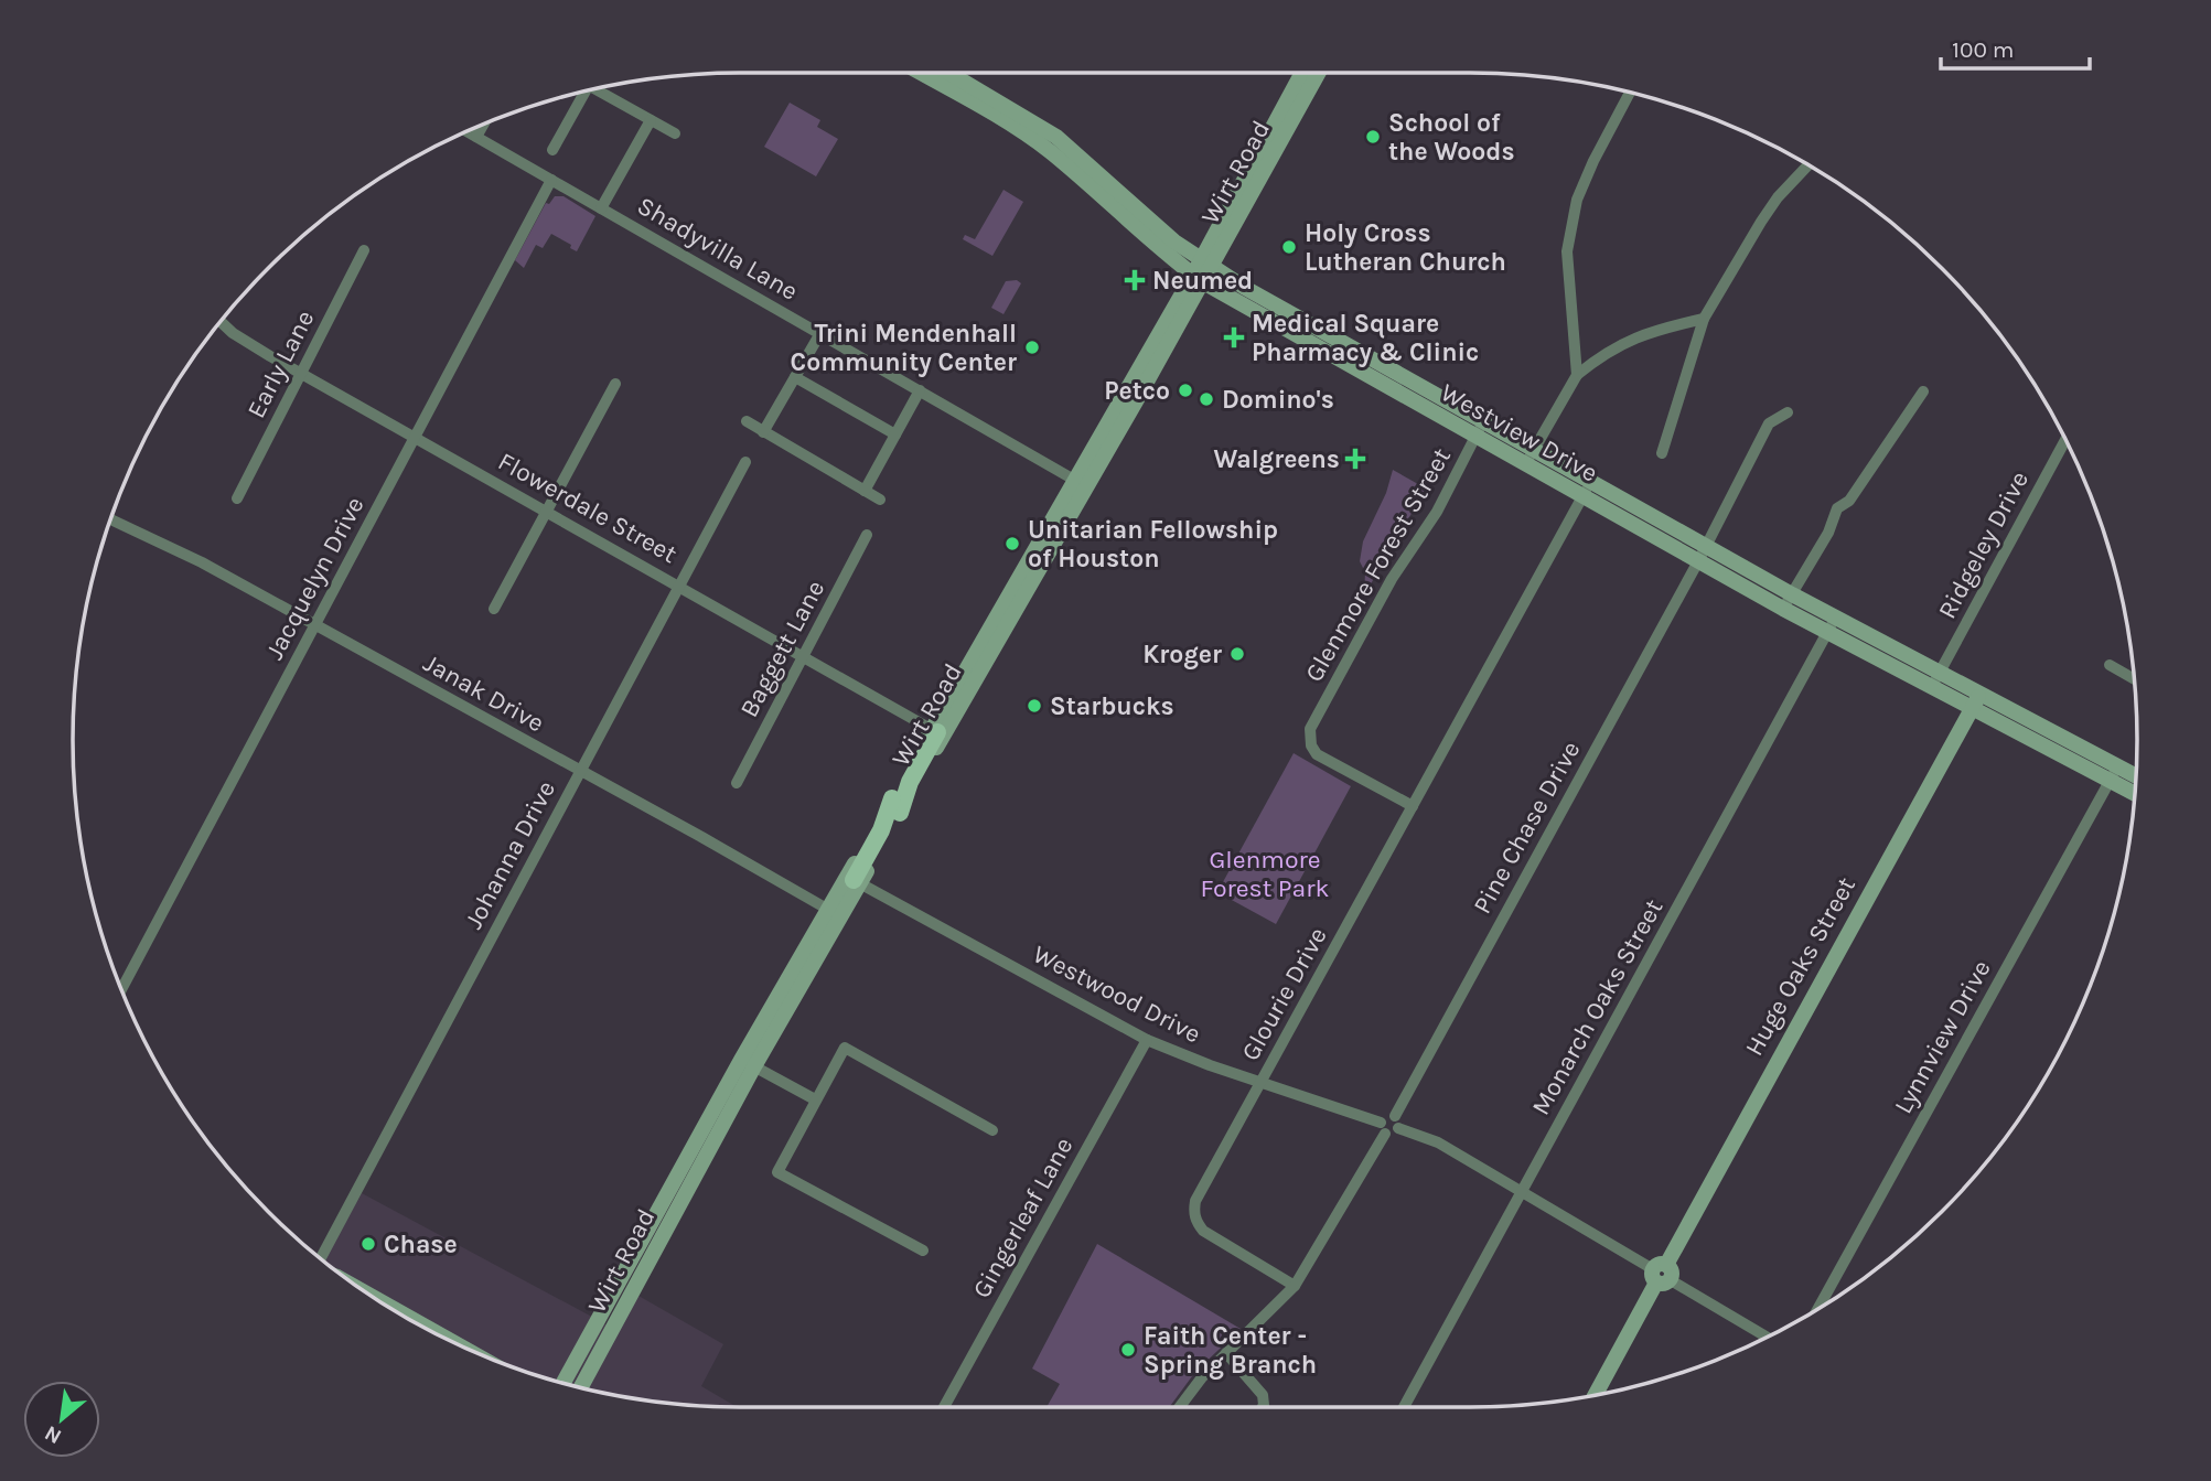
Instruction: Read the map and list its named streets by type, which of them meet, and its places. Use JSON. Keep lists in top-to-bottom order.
{
  "streets": {
    "main road": ["Wirt Road", "Westview Drive", "Huge Oaks Street"],
    "street": [
      "Shadyvilla Lane",
      "Early Lane",
      "Flowerdale Street",
      "Ridgeley Drive",
      "Glenmore Forest Street",
      "Jacquelyn Drive",
      "Baggett Lane",
      "Janak Drive",
      "Pine Chase Drive",
      "Johanna Drive",
      "Westwood Drive",
      "Glourie Drive",
      "Monarch Oaks Street",
      "Lynnview Drive",
      "Gingerleaf Lane"
    ]
  },
  "crossings": [
    ["Wirt Road", "Shadyvilla Lane"],
    ["Wirt Road", "Westview Drive"],
    ["Wirt Road", "Flowerdale Street"],
    ["Wirt Road", "Janak Drive"],
    ["Wirt Road", "Westwood Drive"],
    ["Shadyvilla Lane", "Jacquelyn Drive"],
    ["Early Lane", "Flowerdale Street"],
    ["Westview Drive", "Ridgeley Drive"],
    ["Westview Drive", "Glenmore Forest Street"],
    ["Westview Drive", "Pine Chase Drive"],
    ["Westview Drive", "Huge Oaks Street"],
    ["Westview Drive", "Glourie Drive"],
    ["Westview Drive", "Monarch Oaks Street"],
    ["Westview Drive", "Lynnview Drive"],
    ["Flowerdale Street", "Jacquelyn Drive"],
    ["Flowerdale Street", "Baggett Lane"],
    ["Flowerdale Street", "Johanna Drive"],
    ["Glenmore Forest Street", "Glourie Drive"],
    ["Jacquelyn Drive", "Janak Drive"],
    ["Janak Drive", "Johanna Drive"],
    ["Westwood Drive", "Glourie Drive"],
    ["Westwood Drive", "Gingerleaf Lane"]
  ],
  "parks": ["Glenmore Forest Park"],
  "places": {
    "other": [
      "School of the Woods",
      "Holy Cross Lutheran Church",
      "Trini Mendenhall Community Center",
      "Petco",
      "Domino's",
      "Unitarian Fellowship of Houston",
      "Kroger",
      "Starbucks",
      "Chase",
      "Faith Center - Spring Branch"
    ],
    "health": ["Neumed", "Medical Square Pharmacy & Clinic", "Walgreens"]
  },
  "scale_bar": "100 m",
  "north": "bottom left"
}
